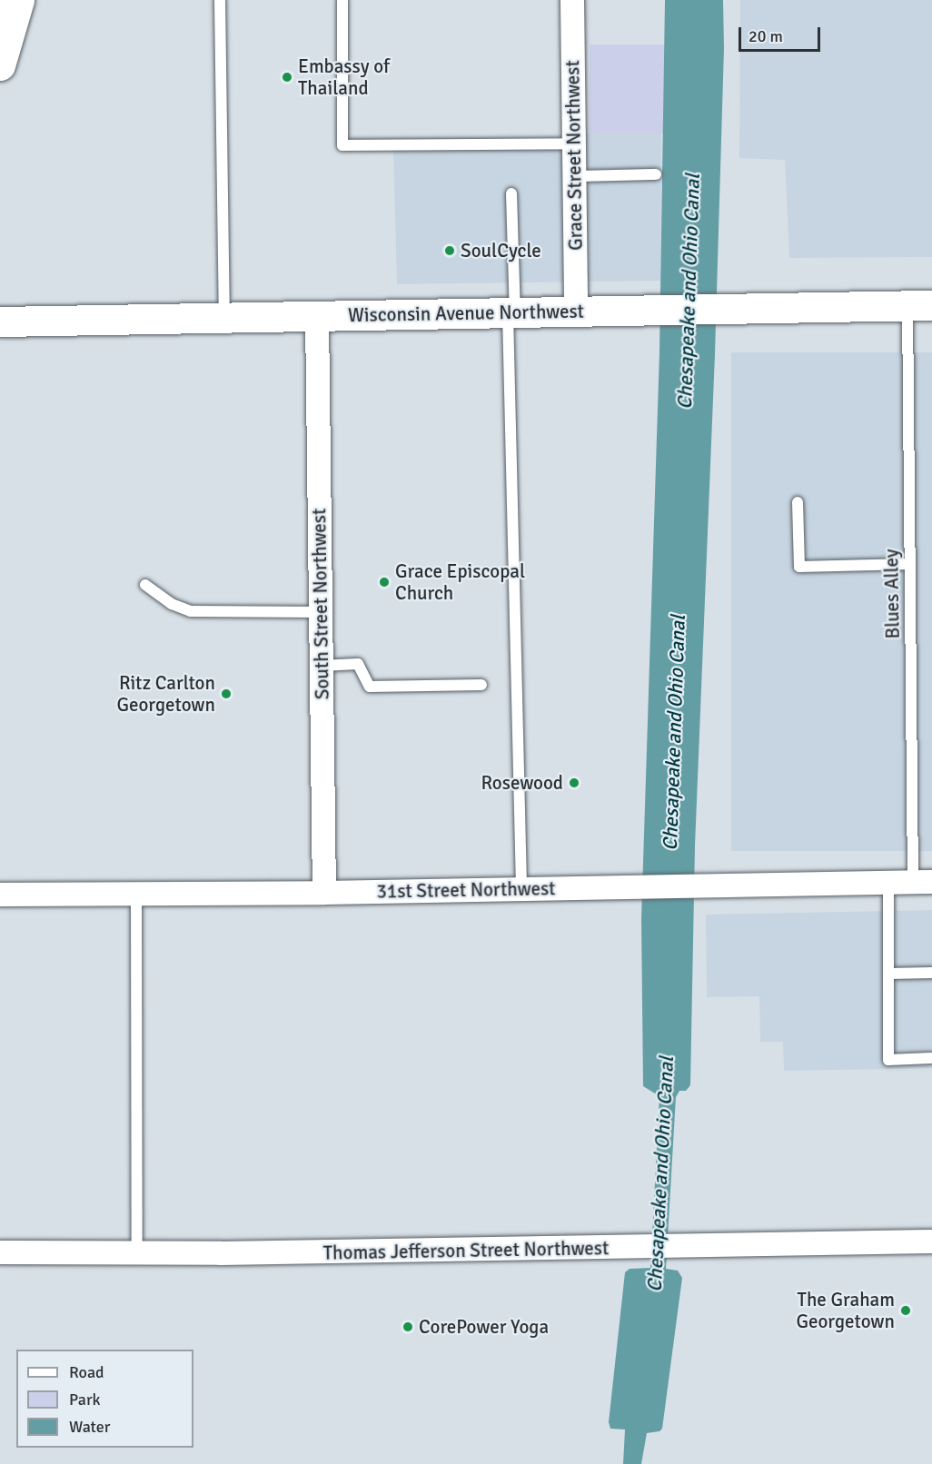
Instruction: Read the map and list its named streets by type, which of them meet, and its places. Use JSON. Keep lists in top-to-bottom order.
{
  "streets": {
    "main road": ["Wisconsin Avenue Northwest"],
    "street": [
      "Grace Street Northwest",
      "South Street Northwest",
      "31st Street Northwest",
      "Thomas Jefferson Street Northwest"
    ],
    "lane": ["Blues Alley"]
  },
  "crossings": [
    ["Grace Street Northwest", "Wisconsin Avenue Northwest"],
    ["Wisconsin Avenue Northwest", "Blues Alley"],
    ["Wisconsin Avenue Northwest", "South Street Northwest"],
    ["Blues Alley", "31st Street Northwest"],
    ["South Street Northwest", "31st Street Northwest"]
  ],
  "water": ["Chesapeake and Ohio Canal"],
  "places": [
    "Embassy of Thailand",
    "SoulCycle",
    "Grace Episcopal Church",
    "Ritz Carlton Georgetown",
    "Rosewood",
    "The Graham Georgetown",
    "CorePower Yoga"
  ],
  "legend": ["Road", "Park", "Water"],
  "scale_bar": "20 m"
}
